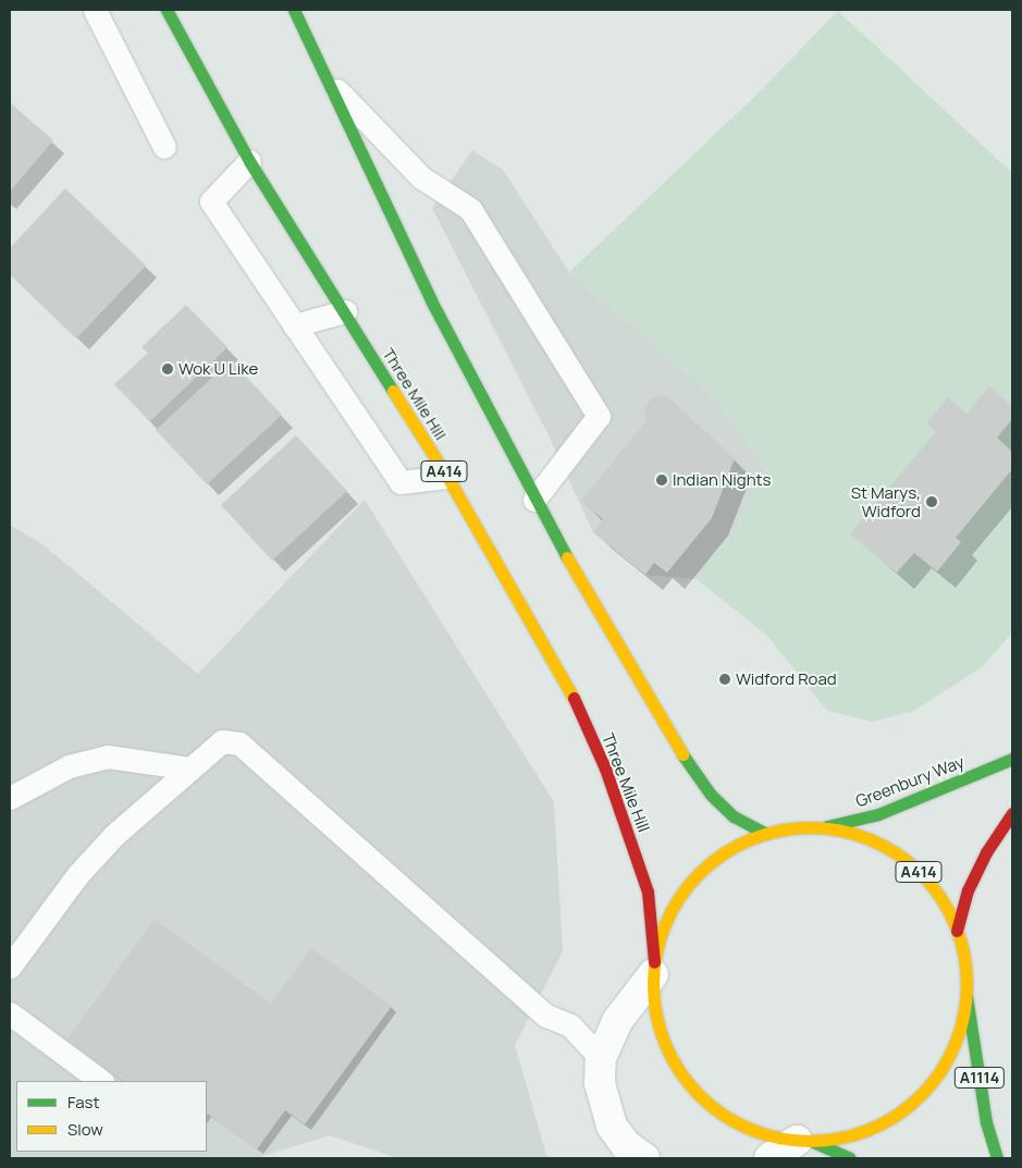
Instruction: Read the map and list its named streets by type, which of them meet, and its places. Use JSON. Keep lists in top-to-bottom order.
{
  "streets": {
    "main road": [
      "Three Mile Hill",
      "A414",
      "Greenbury Way",
      "A1114"
    ]
  },
  "crossings": [
    ["Three Mile Hill", "A414"],
    ["A414", "Greenbury Way"],
    ["A414", "A1114"]
  ],
  "places": [
    "Wok U Like",
    "Indian Nights",
    "St Marys, Widford",
    "Widford Road"
  ],
  "legend": ["Fast", "Slow"]
}
